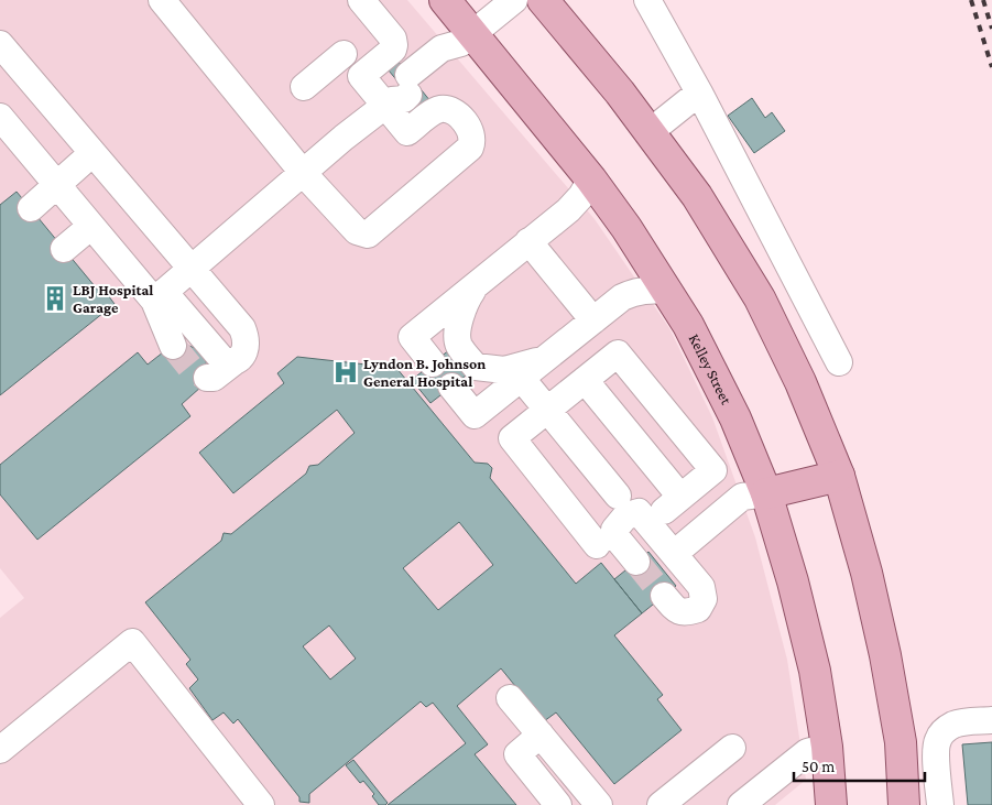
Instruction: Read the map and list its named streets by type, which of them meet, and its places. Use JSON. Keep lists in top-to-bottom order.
{
  "streets": {
    "main road": ["Kelley Street"]
  },
  "places": {
    "building": ["LBJ Hospital Garage"],
    "hospital": ["Lyndon B. Johnson General Hospital"]
  },
  "scale_bar": "50 m"
}
